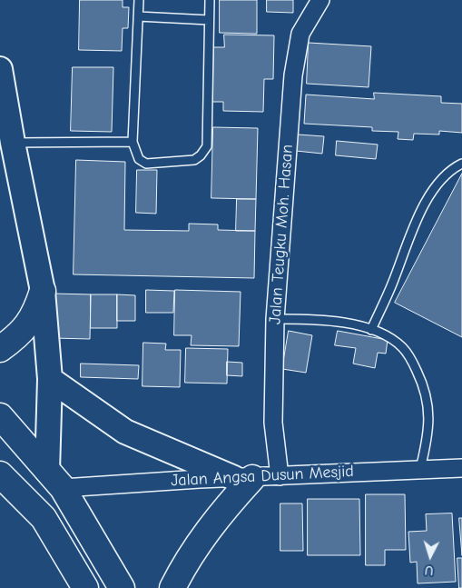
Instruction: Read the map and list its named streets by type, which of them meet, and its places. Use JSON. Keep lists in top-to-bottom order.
{
  "streets": {
    "street": ["Jalan Teugku Moh. Hasan", "Jalan Angsa Dusun Mesjid"]
  },
  "crossings": [
    ["Jalan Teugku Moh. Hasan", "Jalan Angsa Dusun Mesjid"]
  ],
  "north": "bottom"
}
